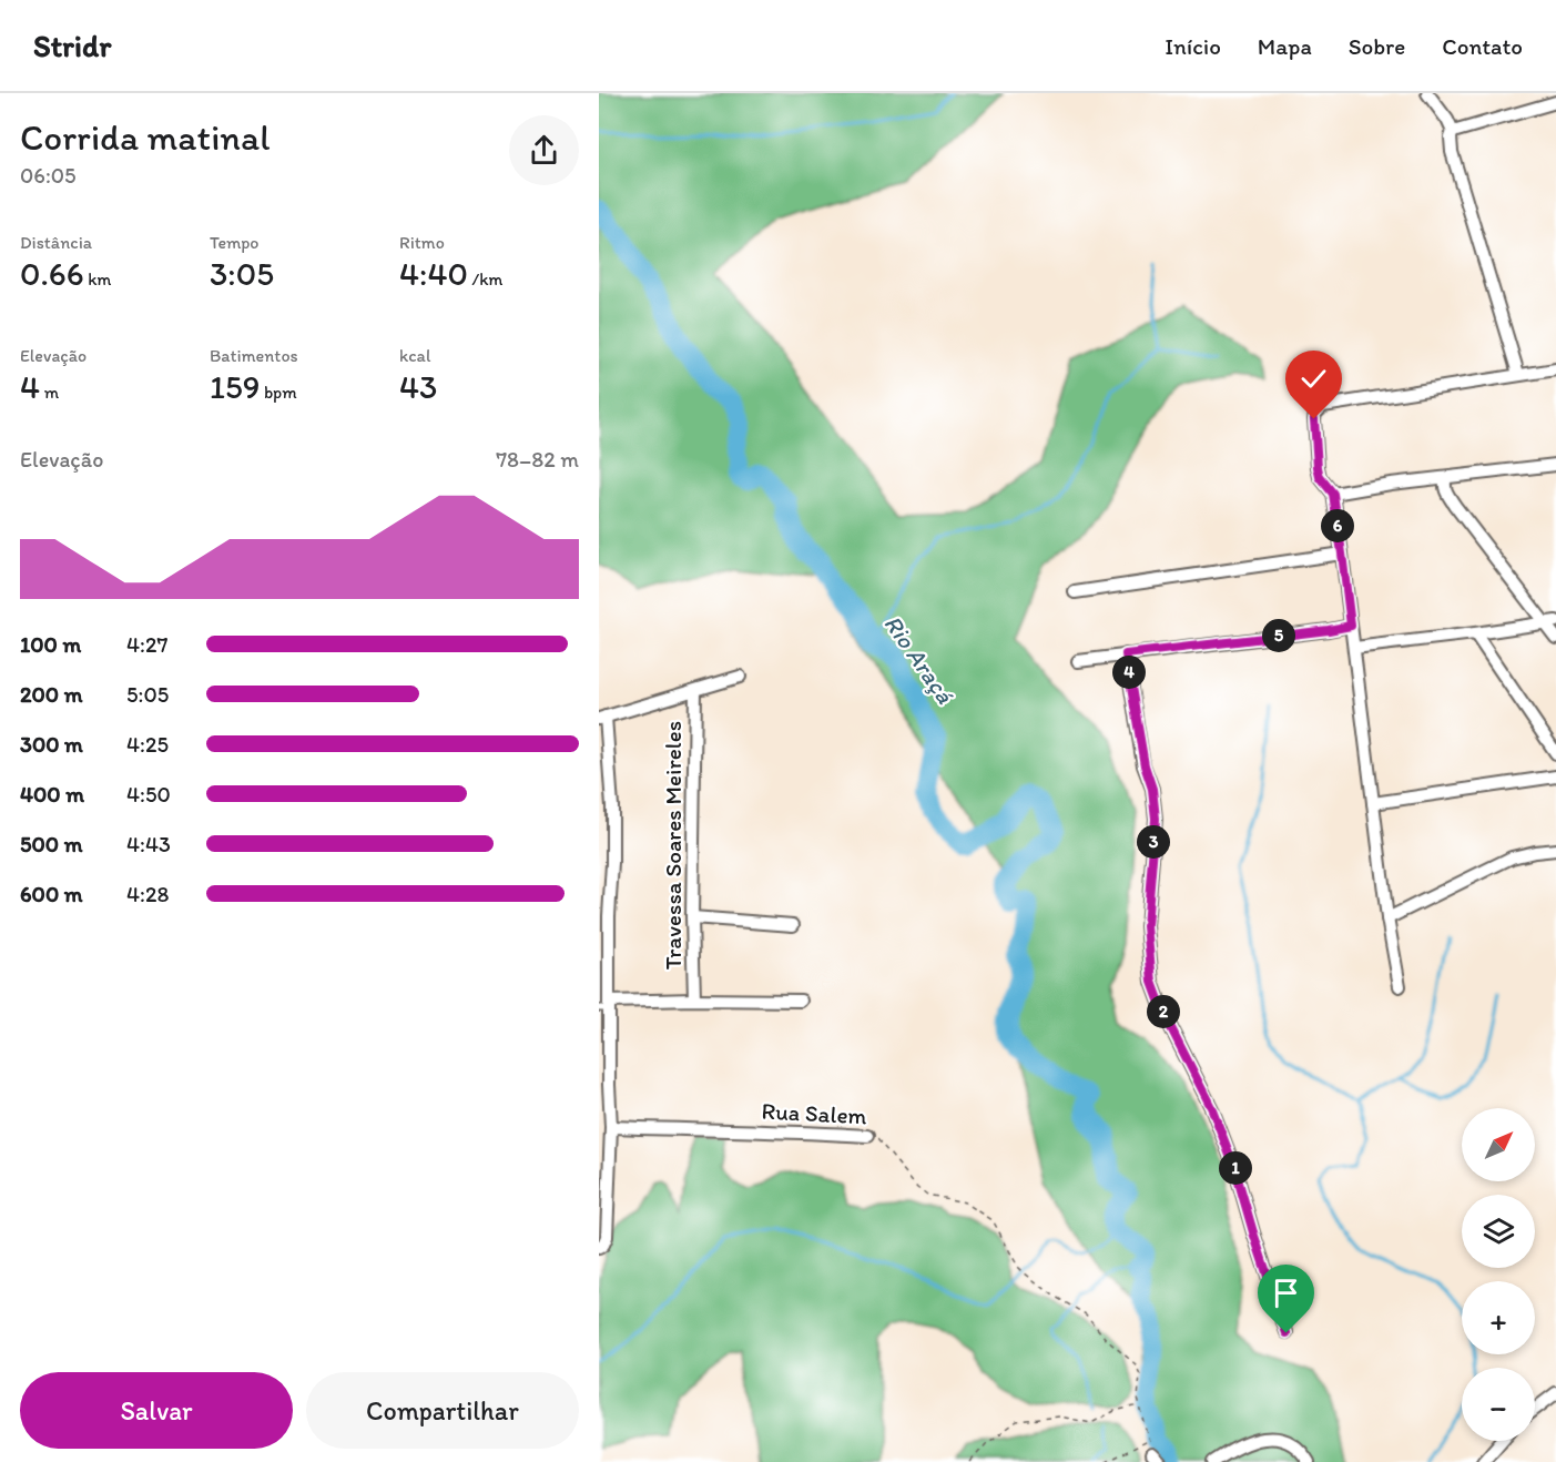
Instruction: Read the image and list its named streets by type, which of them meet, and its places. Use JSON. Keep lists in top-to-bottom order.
{
  "streets": {
    "street": ["Travessa Soares Meireles", "Rua Salem"]
  },
  "water": ["Rio Araçá"],
  "north": "top right",
  "page": {
    "header": "Stridr",
    "nav": [
      "Início",
      "Mapa",
      "Sobre",
      "Contato"
    ],
    "heading": ["Corrida matinal", "06:05"],
    "stats": [
      ["Distância", "0.66 km"],
      ["Tempo", "3:05"],
      ["Ritmo", "4:40 /km"],
      ["Elevação", "4 m"],
      ["Batimentos", "159 bpm"],
      ["kcal", "43"]
    ],
    "chart": ["Elevação", "78–82 m"],
    "pins": [
      "6",
      "5",
      "4",
      "3",
      "2",
      "1"
    ],
    "list": [
      {
        "name": "100 m",
        "note": "4:27"
      },
      {
        "name": "200 m",
        "note": "5:05"
      },
      {
        "name": "300 m",
        "note": "4:25"
      },
      {
        "name": "400 m",
        "note": "4:50"
      },
      {
        "name": "500 m",
        "note": "4:43"
      },
      {
        "name": "600 m",
        "note": "4:28"
      }
    ],
    "map_buttons": ["+", "−"],
    "buttons": ["Salvar", "Compartilhar"]
  }
}
